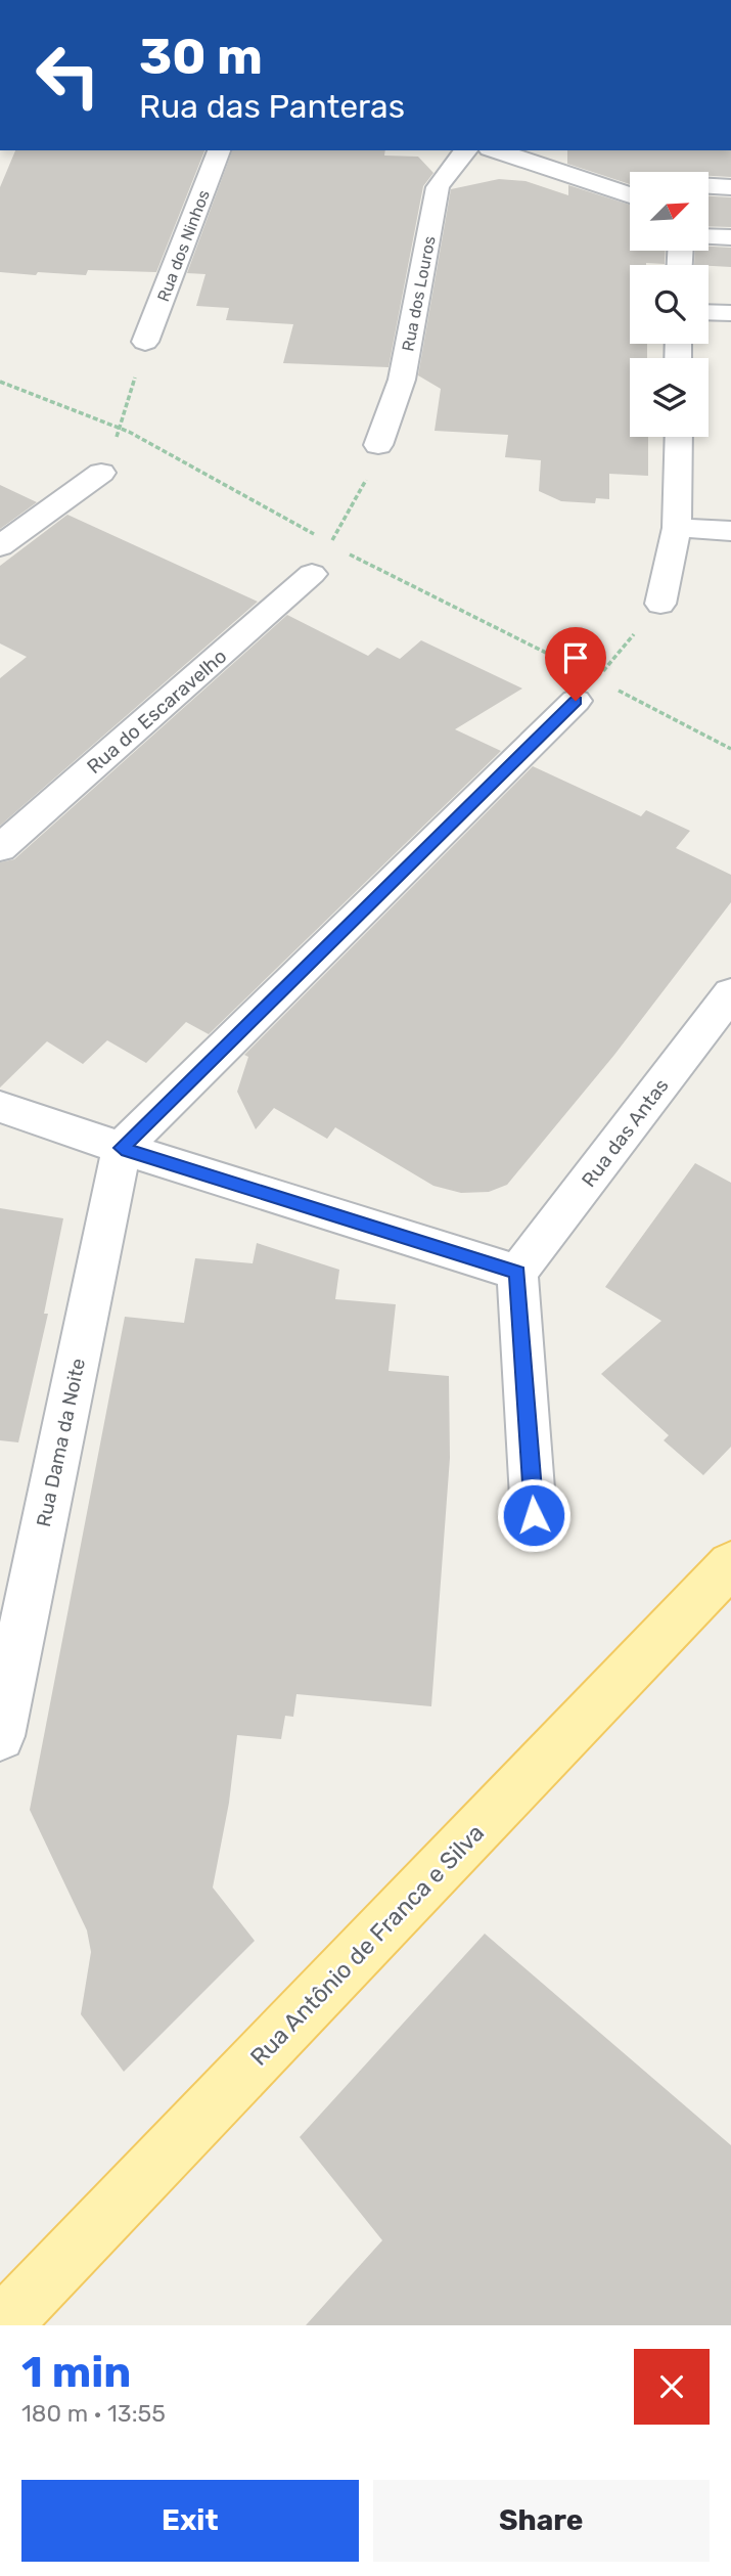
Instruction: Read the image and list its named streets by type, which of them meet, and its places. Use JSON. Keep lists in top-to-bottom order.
{
  "streets": {
    "main road": ["Rua Antônio de Franca e Silva"],
    "street": [
      "Rua dos Ninhos",
      "Rua dos Louros",
      "Rua do Escaravelho",
      "Rua das Antas",
      "Rua Dama da Noite"
    ]
  },
  "north": "top right",
  "page": {
    "turn": ["30 m", "Rua das Panteras"],
    "heading": ["1 min", "180 m · 13:55"],
    "buttons": ["Exit", "Share"]
  }
}
